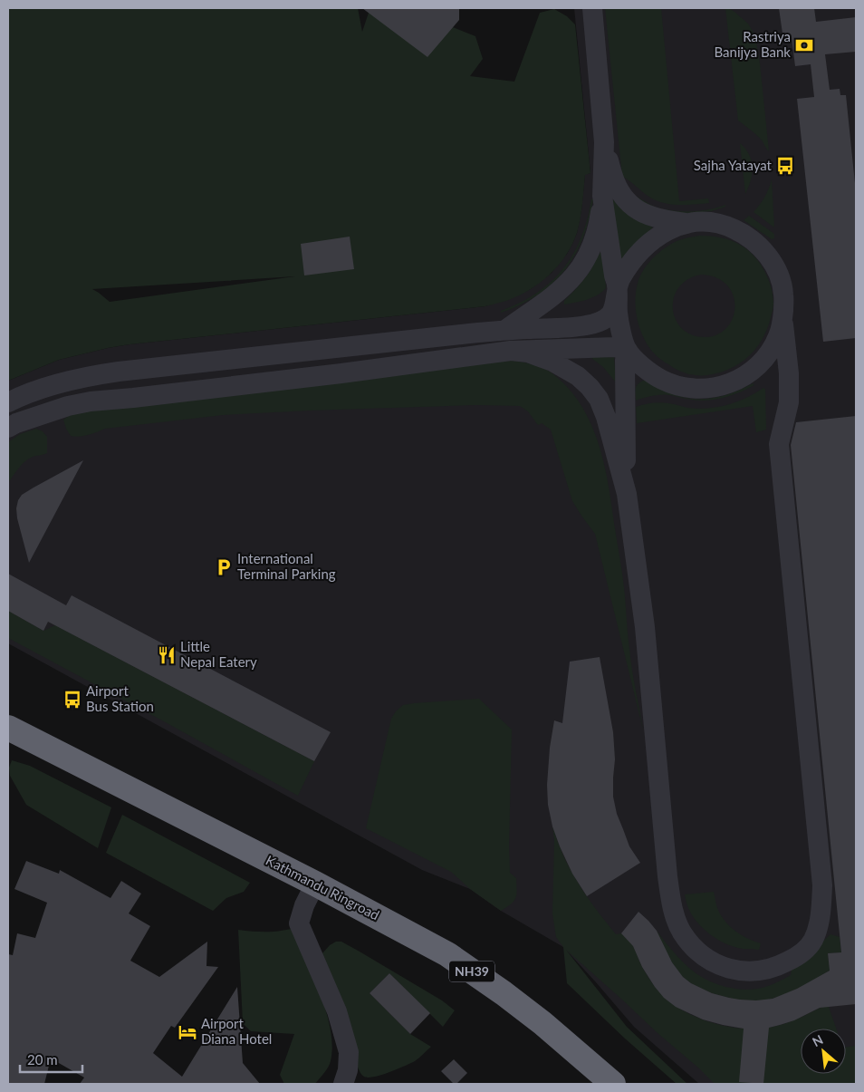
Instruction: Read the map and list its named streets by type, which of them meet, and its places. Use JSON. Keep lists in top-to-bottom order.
{
  "streets": {
    "highway": ["Kathmandu Ringroad", "NH39"]
  },
  "places": {
    "bank": ["Rastriya Banijya Bank"],
    "bus stop": ["Sajha Yatayat", "Airport Bus Station"],
    "parking": ["International Terminal Parking"],
    "restaurant": ["Little Nepal Eatery"],
    "hotel": ["Airport Diana Hotel"]
  },
  "scale_bar": "20 m",
  "north": "top left"
}
